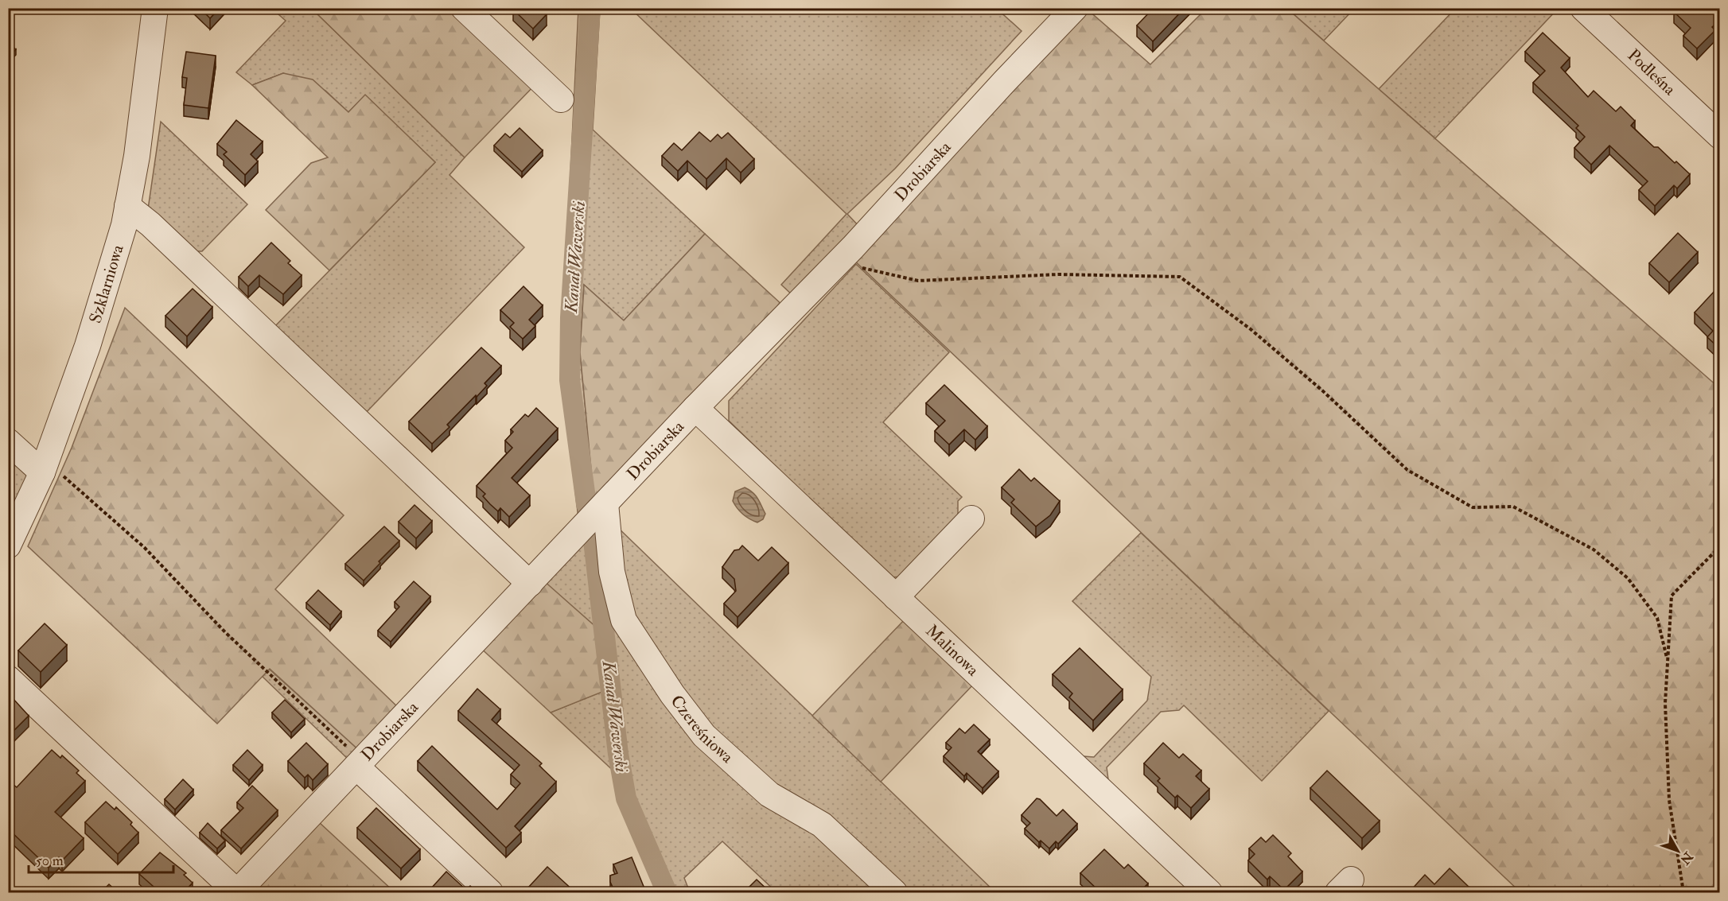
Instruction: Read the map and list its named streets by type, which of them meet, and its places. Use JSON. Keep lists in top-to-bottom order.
{
  "streets": {
    "street": [
      "Podleśna",
      "Drobiarska",
      "Szklarniowa",
      "Malinowa",
      "Czereśniowa"
    ]
  },
  "crossings": [
    ["Drobiarska", "Malinowa"],
    ["Drobiarska", "Czereśniowa"]
  ],
  "water": ["Kanał Wawerski"],
  "scale_bar": "50 m",
  "north": "bottom right"
}
